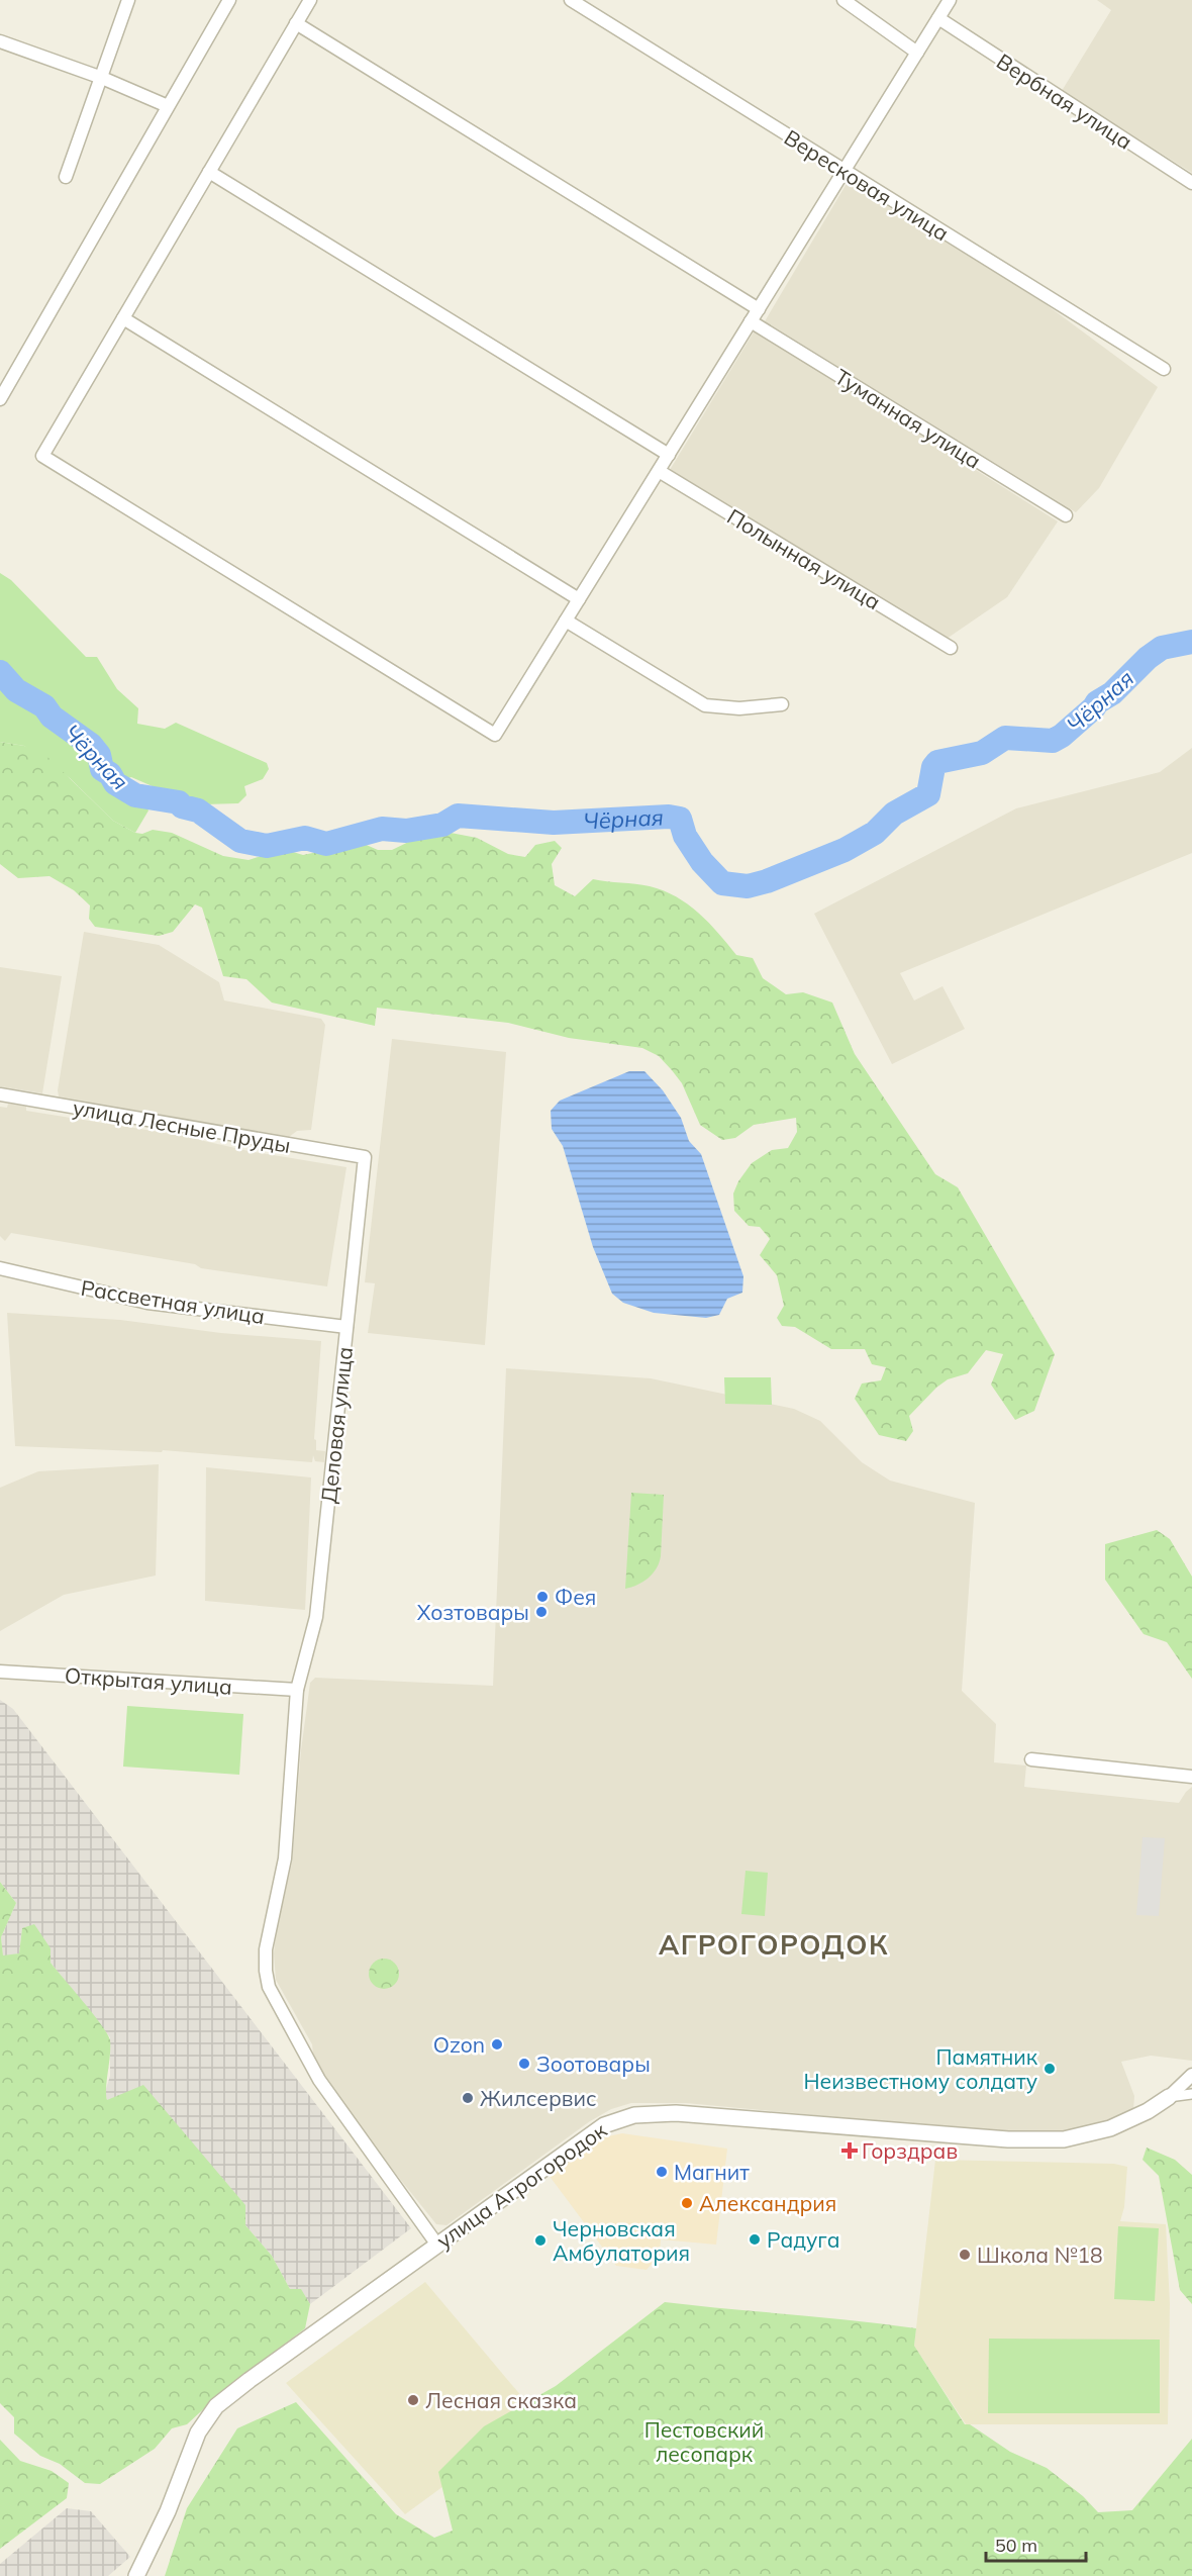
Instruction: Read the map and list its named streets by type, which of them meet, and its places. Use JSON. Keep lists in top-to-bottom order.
{
  "streets": {
    "street": [
      "Вербная улица",
      "Вересковая улица",
      "Туманная улица",
      "Полынная улица",
      "улица Лесные Пруды",
      "Рассветная улица",
      "Деловая улица",
      "Открытая улица",
      "улица Агрогородок"
    ]
  },
  "crossings": [
    ["улица Лесные Пруды", "Деловая улица"],
    ["Рассветная улица", "Деловая улица"],
    ["Деловая улица", "Открытая улица"],
    ["Деловая улица", "улица Агрогородок"]
  ],
  "districts": ["АГРОГОРОДОК"],
  "water": ["Чёрная"],
  "parks": ["Пестовский лесопарк"],
  "places": {
    "other": [
      "Фея",
      "Хозтовары",
      "Ozon",
      "Зоотовары",
      "Памятник Неизвестному солдату",
      "Жилсервис",
      "Магнит",
      "Александрия",
      "Радуга",
      "Черновская Амбулатория",
      "Школа №18",
      "Лесная сказка"
    ],
    "health": ["Горздрав"]
  },
  "scale_bar": "50 m"
}
